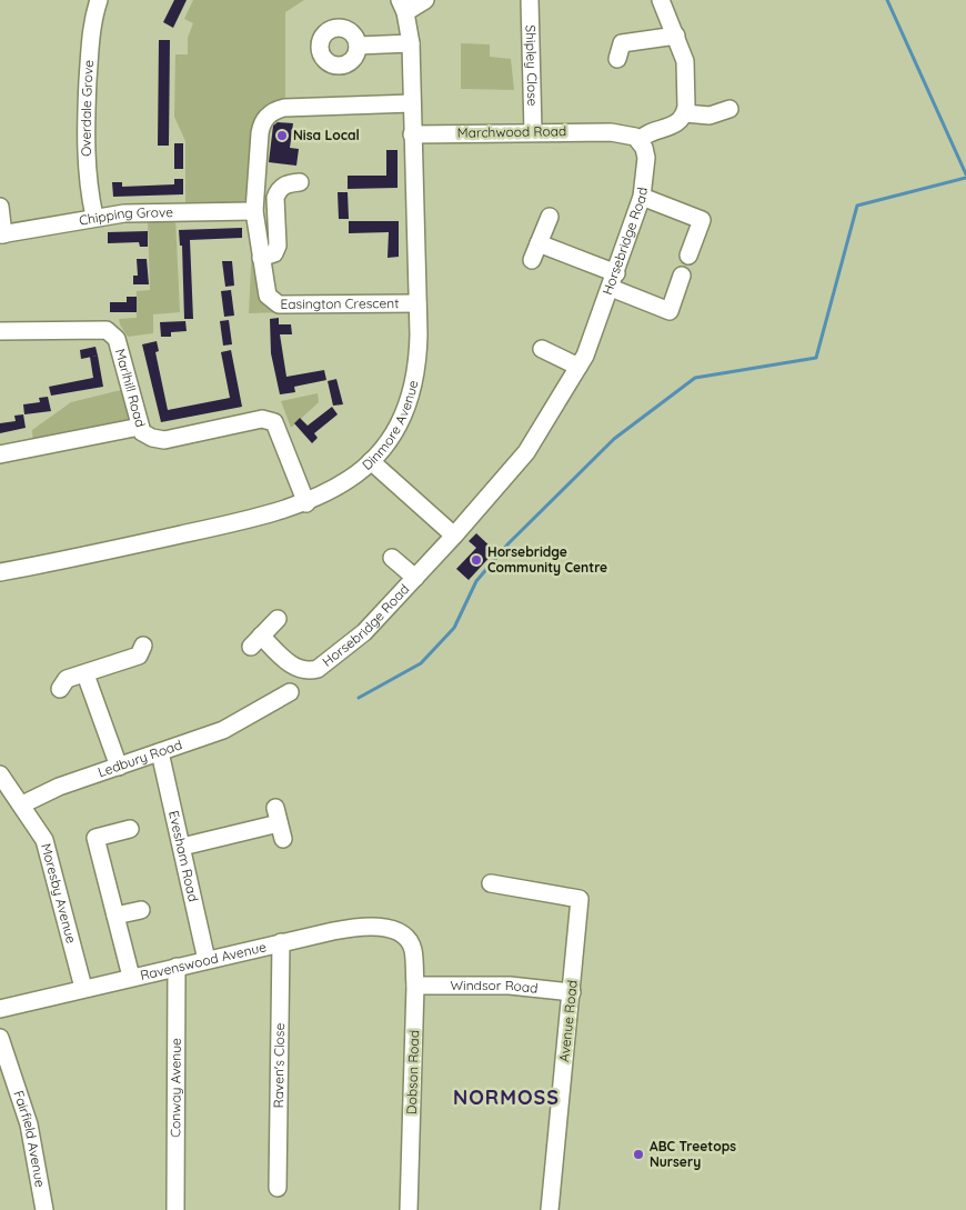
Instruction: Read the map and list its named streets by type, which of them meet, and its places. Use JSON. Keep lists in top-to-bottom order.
{
  "streets": {
    "street": [
      "Shipley Close",
      "Overdale Grove",
      "Marchwood Road",
      "Chipping Grove",
      "Horsebridge Road",
      "Easington Crescent",
      "Marlhill Road",
      "Dinmore Avenue",
      "Ledbury Road",
      "Evesham Road",
      "Moresby Avenue",
      "Ravenswood Avenue",
      "Windsor Road",
      "Avenue Road",
      "Raven's Close",
      "Dobson Road",
      "Conway Avenue",
      "Fairfield Avenue"
    ]
  },
  "crossings": [
    ["Shipley Close", "Marchwood Road"],
    ["Overdale Grove", "Chipping Grove"],
    ["Marchwood Road", "Horsebridge Road"],
    ["Marchwood Road", "Dinmore Avenue"],
    ["Chipping Grove", "Easington Crescent"],
    ["Easington Crescent", "Dinmore Avenue"],
    ["Marlhill Road", "Dinmore Avenue"],
    ["Ledbury Road", "Evesham Road"],
    ["Ledbury Road", "Moresby Avenue"],
    ["Evesham Road", "Ravenswood Avenue"],
    ["Moresby Avenue", "Ravenswood Avenue"],
    ["Ravenswood Avenue", "Raven's Close"],
    ["Ravenswood Avenue", "Dobson Road"],
    ["Ravenswood Avenue", "Conway Avenue"],
    ["Windsor Road", "Avenue Road"],
    ["Windsor Road", "Dobson Road"]
  ],
  "districts": ["NORMOSS"],
  "places": ["Nisa Local", "Horsebridge Community Centre", "ABC Treetops Nursery"]
}
